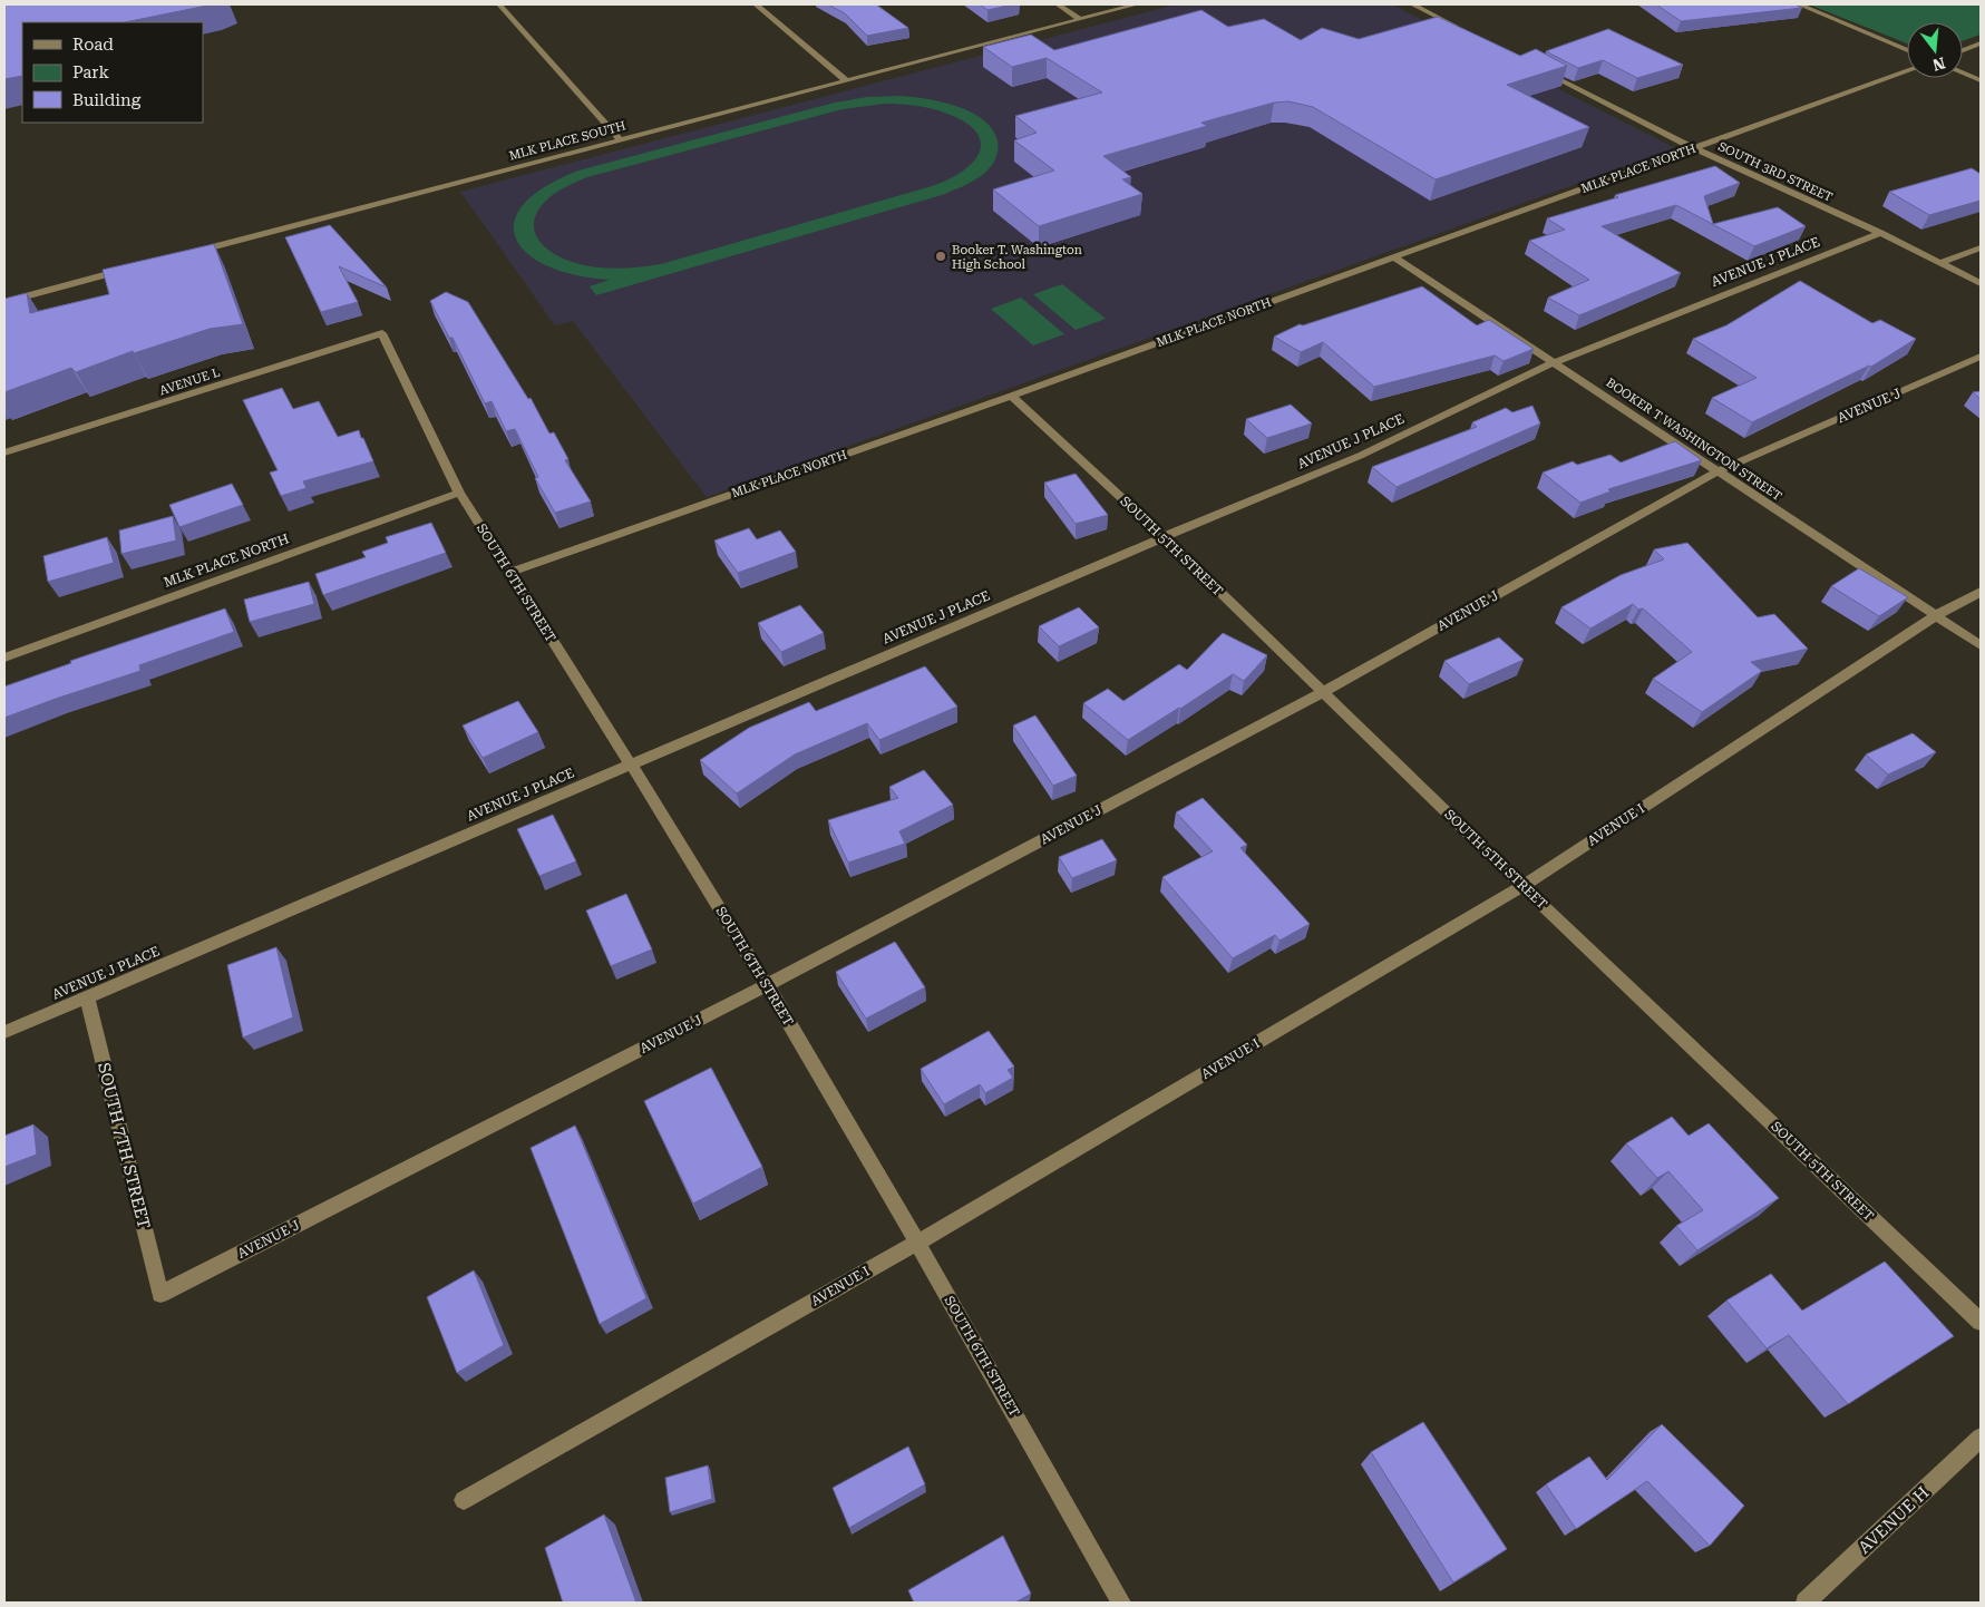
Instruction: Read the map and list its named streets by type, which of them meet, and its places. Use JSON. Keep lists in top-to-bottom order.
{
  "streets": {
    "street": [
      "MLK PLACE SOUTH",
      "MLK PLACE NORTH",
      "SOUTH 3RD STREET",
      "AVENUE J PLACE",
      "AVENUE L",
      "AVENUE J",
      "BOOKER T WASHINGTON STREET",
      "SOUTH 5TH STREET",
      "SOUTH 6TH STREET",
      "AVENUE I",
      "SOUTH 7TH STREET",
      "AVENUE H"
    ]
  },
  "crossings": [
    ["MLK PLACE NORTH", "SOUTH 3RD STREET"],
    ["MLK PLACE NORTH", "BOOKER T WASHINGTON STREET"],
    ["MLK PLACE NORTH", "SOUTH 5TH STREET"],
    ["MLK PLACE NORTH", "SOUTH 6TH STREET"],
    ["SOUTH 3RD STREET", "AVENUE J PLACE"],
    ["AVENUE J PLACE", "BOOKER T WASHINGTON STREET"],
    ["AVENUE J PLACE", "SOUTH 5TH STREET"],
    ["AVENUE J PLACE", "SOUTH 6TH STREET"],
    ["AVENUE J PLACE", "SOUTH 7TH STREET"],
    ["AVENUE L", "SOUTH 6TH STREET"],
    ["AVENUE J", "BOOKER T WASHINGTON STREET"],
    ["AVENUE J", "SOUTH 5TH STREET"],
    ["AVENUE J", "SOUTH 6TH STREET"],
    ["AVENUE J", "SOUTH 7TH STREET"],
    ["BOOKER T WASHINGTON STREET", "AVENUE I"],
    ["SOUTH 5TH STREET", "AVENUE I"],
    ["SOUTH 6TH STREET", "AVENUE I"]
  ],
  "places": ["Booker T. Washington High School"],
  "legend": ["Road", "Park", "Building"],
  "north": "bottom"
}
